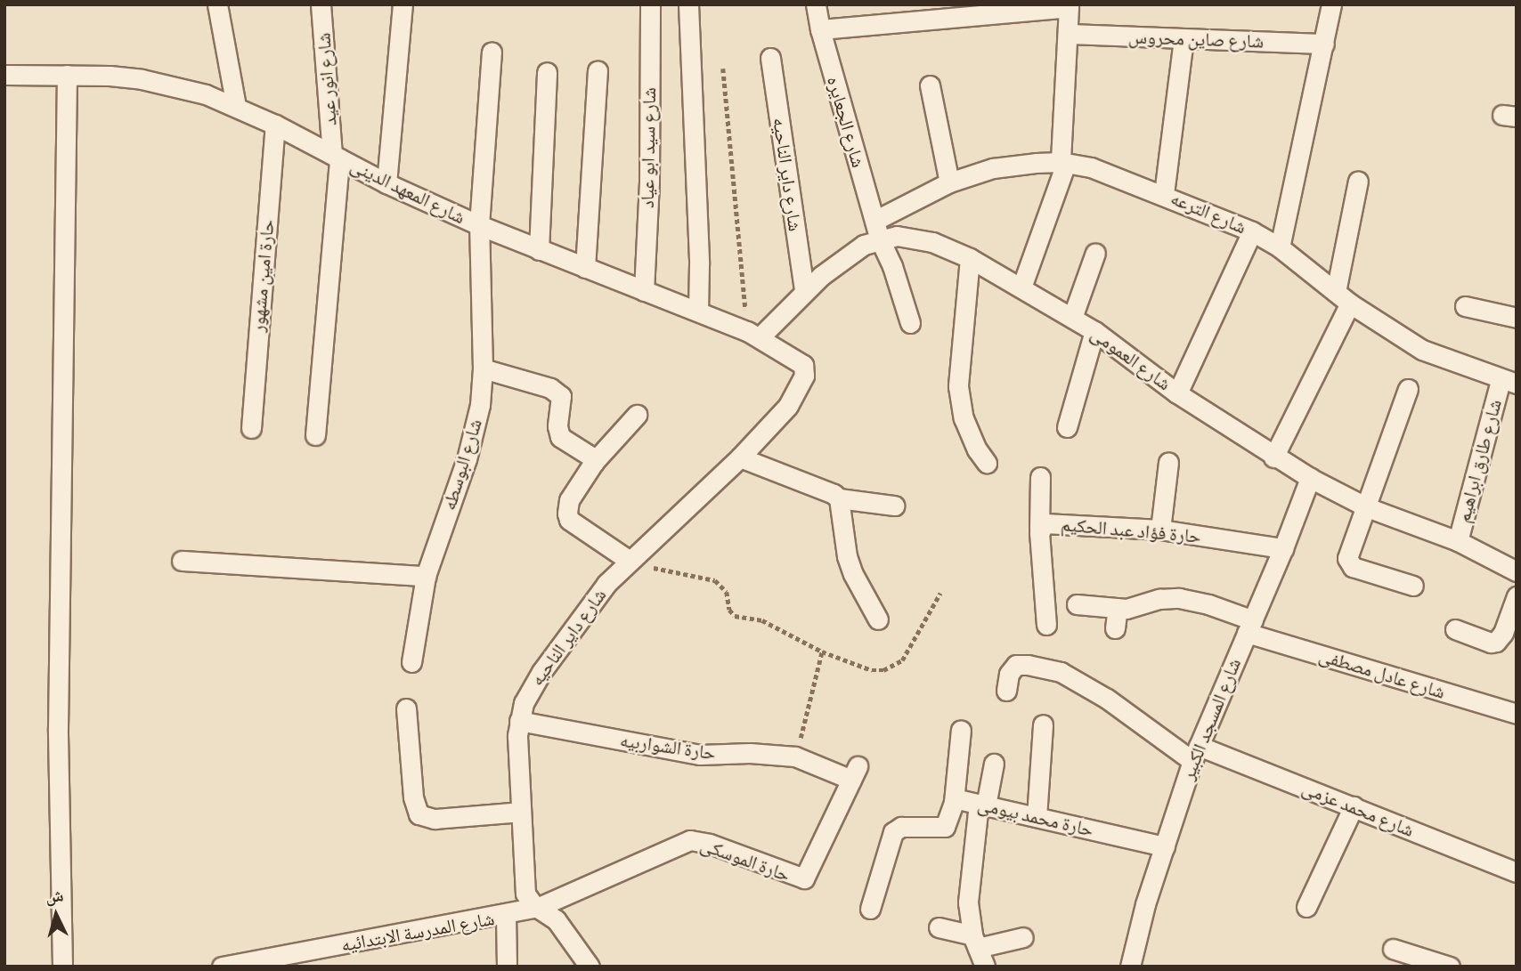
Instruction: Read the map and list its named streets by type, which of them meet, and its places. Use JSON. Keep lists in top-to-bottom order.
{
  "streets": {
    "street": [
      "شارع صاين محروس",
      "شارع انور عيد",
      "شارع الجعايره",
      "شارع سيد ابو عياد",
      "شارع داير الناحيه",
      "شارع المعهد الدينى",
      "شارع الترعه",
      "حارة امين مشهور",
      "شارع العمومى",
      "شارع طارق ابراهيم",
      "شارع البوسطه",
      "حارة فؤاد عبد الحكيم",
      "شارع عادل مصطفى",
      "شارع المسجد الكبير",
      "حارة الشواربيه",
      "شارع محمد عزمى",
      "حارة محمد بيومى",
      "حارة الموسكى",
      "شارع المدرسة الابتدائيه"
    ]
  },
  "crossings": [
    ["شارع انور عيد", "شارع المعهد الدينى"],
    ["شارع الجعايره", "شارع الترعه"],
    ["شارع الجعايره", "شارع العمومى"],
    ["شارع سيد ابو عياد", "شارع المعهد الدينى"],
    ["شارع داير الناحيه", "شارع المعهد الدينى"],
    ["شارع داير الناحيه", "شارع العمومى"],
    ["شارع داير الناحيه", "حارة الشواربيه"],
    ["شارع داير الناحيه", "حارة الموسكى"],
    ["شارع داير الناحيه", "شارع المدرسة الابتدائيه"],
    ["شارع المعهد الدينى", "حارة امين مشهور"],
    ["شارع المعهد الدينى", "شارع العمومى"],
    ["شارع المعهد الدينى", "شارع البوسطه"],
    ["شارع الترعه", "شارع طارق ابراهيم"],
    ["شارع العمومى", "شارع طارق ابراهيم"],
    ["شارع العمومى", "شارع المسجد الكبير"],
    ["حارة فؤاد عبد الحكيم", "شارع المسجد الكبير"],
    ["شارع عادل مصطفى", "شارع المسجد الكبير"],
    ["شارع المسجد الكبير", "شارع محمد عزمى"],
    ["شارع المسجد الكبير", "حارة محمد بيومى"],
    ["حارة الشواربيه", "حارة الموسكى"],
    ["حارة الموسكى", "شارع المدرسة الابتدائيه"]
  ],
  "north": "top"
}
